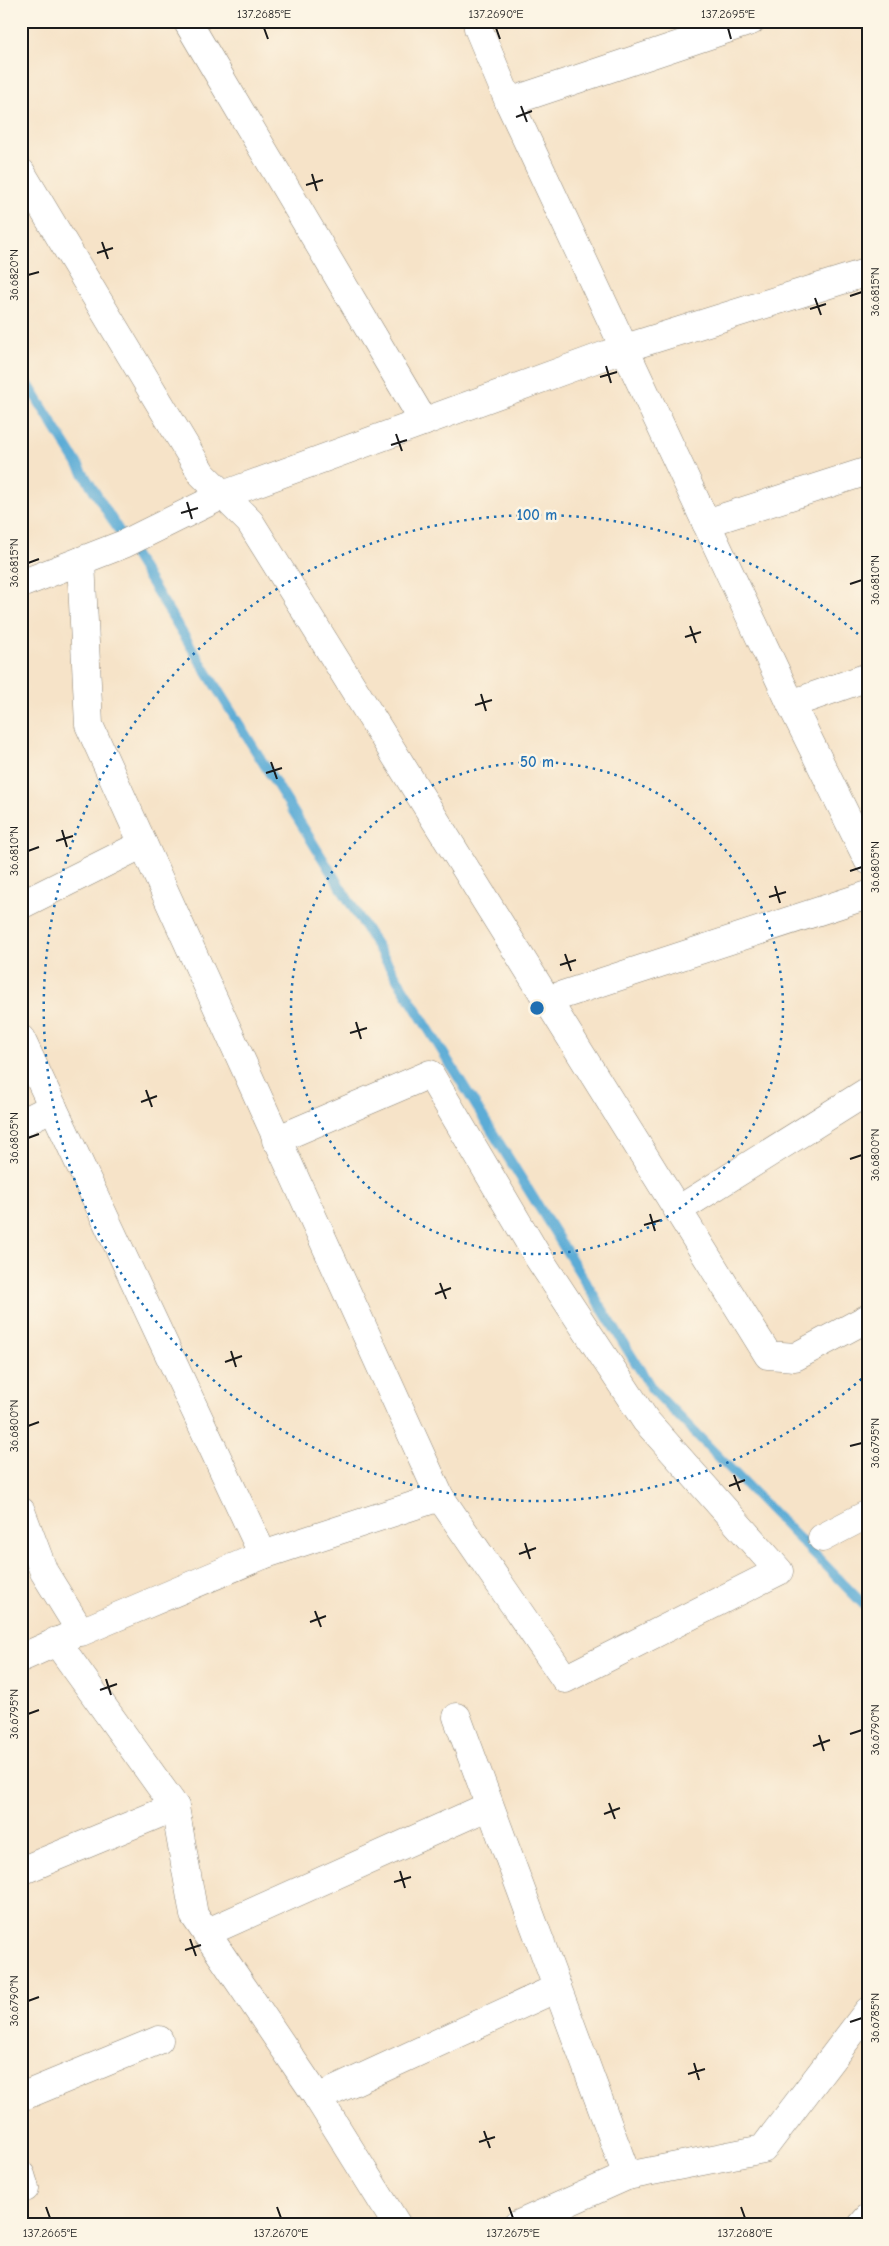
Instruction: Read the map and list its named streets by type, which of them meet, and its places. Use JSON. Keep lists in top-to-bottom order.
{
  "coordinates": [
    "137.2685°E",
    "137.2690°E",
    "137.2695°E",
    "36.6820°N",
    "36.6815°N",
    "36.6810°N",
    "36.6805°N",
    "36.6800°N",
    "36.6795°N",
    "36.6790°N",
    "36.6785°N",
    "137.2665°E",
    "137.2670°E",
    "137.2675°E",
    "137.2680°E"
  ],
  "rings": ["100 m", "50 m"]
}
